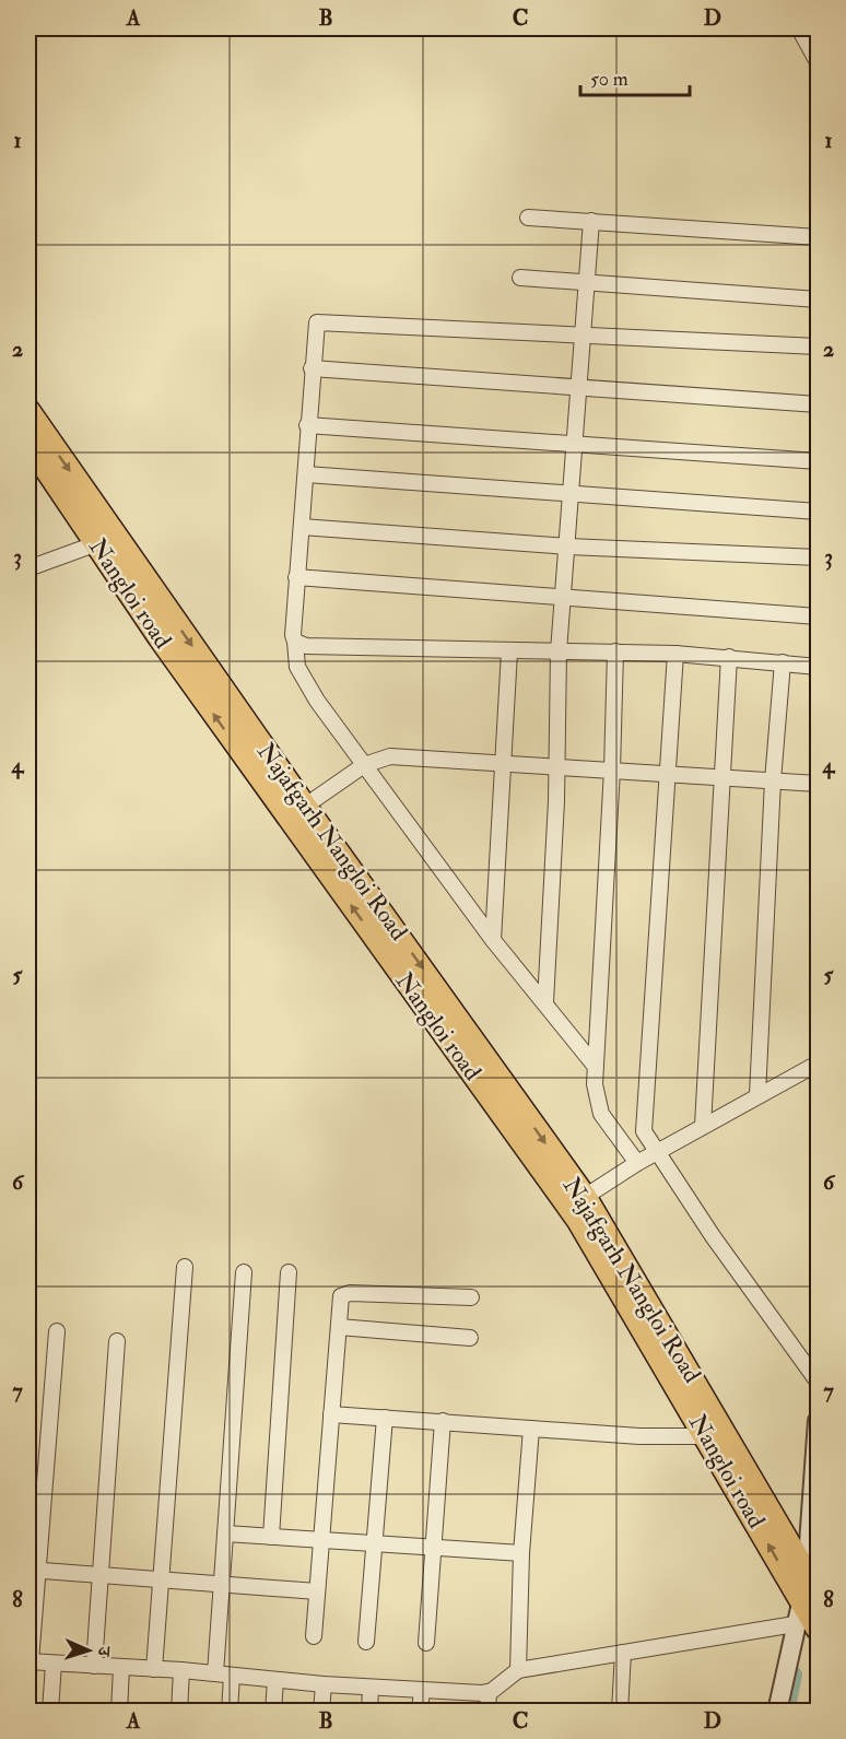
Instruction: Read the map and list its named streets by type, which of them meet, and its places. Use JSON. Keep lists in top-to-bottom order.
{
  "streets": {
    "main road": ["Nangloi road", "Najafgarh Nangloi Road"]
  },
  "crossings": [
    ["Nangloi road", "Najafgarh Nangloi Road"]
  ],
  "one_way": ["Nangloi road", "Najafgarh Nangloi Road"],
  "scale_bar": "50 m",
  "north": "right",
  "grid": {
    "columns": [
      "A",
      "B",
      "C",
      "D"
    ],
    "rows": [
      "1",
      "2",
      "3",
      "4",
      "5",
      "6",
      "7",
      "8"
    ]
  }
}
